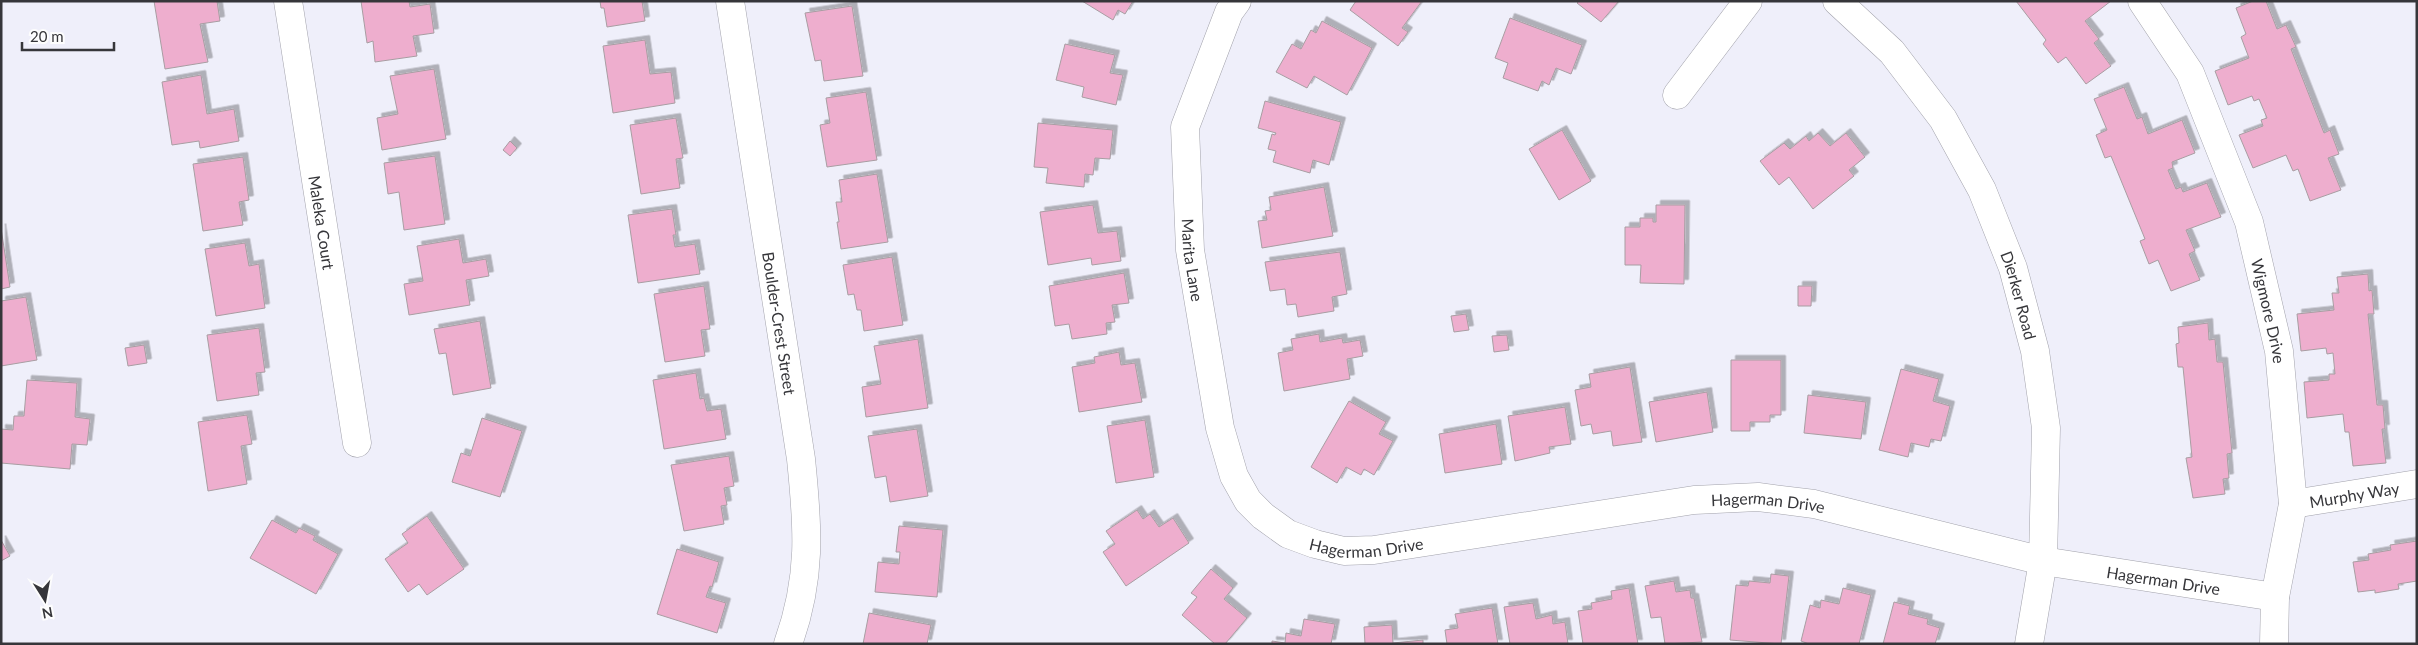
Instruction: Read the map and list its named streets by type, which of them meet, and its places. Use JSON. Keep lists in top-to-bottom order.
{
  "streets": {
    "street": [
      "Maleka Court",
      "Marita Lane",
      "Dierker Road",
      "Wigmore Drive",
      "Boulder-Crest Street",
      "Murphy Way",
      "Hagerman Drive"
    ]
  },
  "crossings": [
    ["Marita Lane", "Hagerman Drive"],
    ["Dierker Road", "Hagerman Drive"],
    ["Wigmore Drive", "Murphy Way"],
    ["Wigmore Drive", "Hagerman Drive"]
  ],
  "scale_bar": "20 m",
  "north": "bottom"
}
